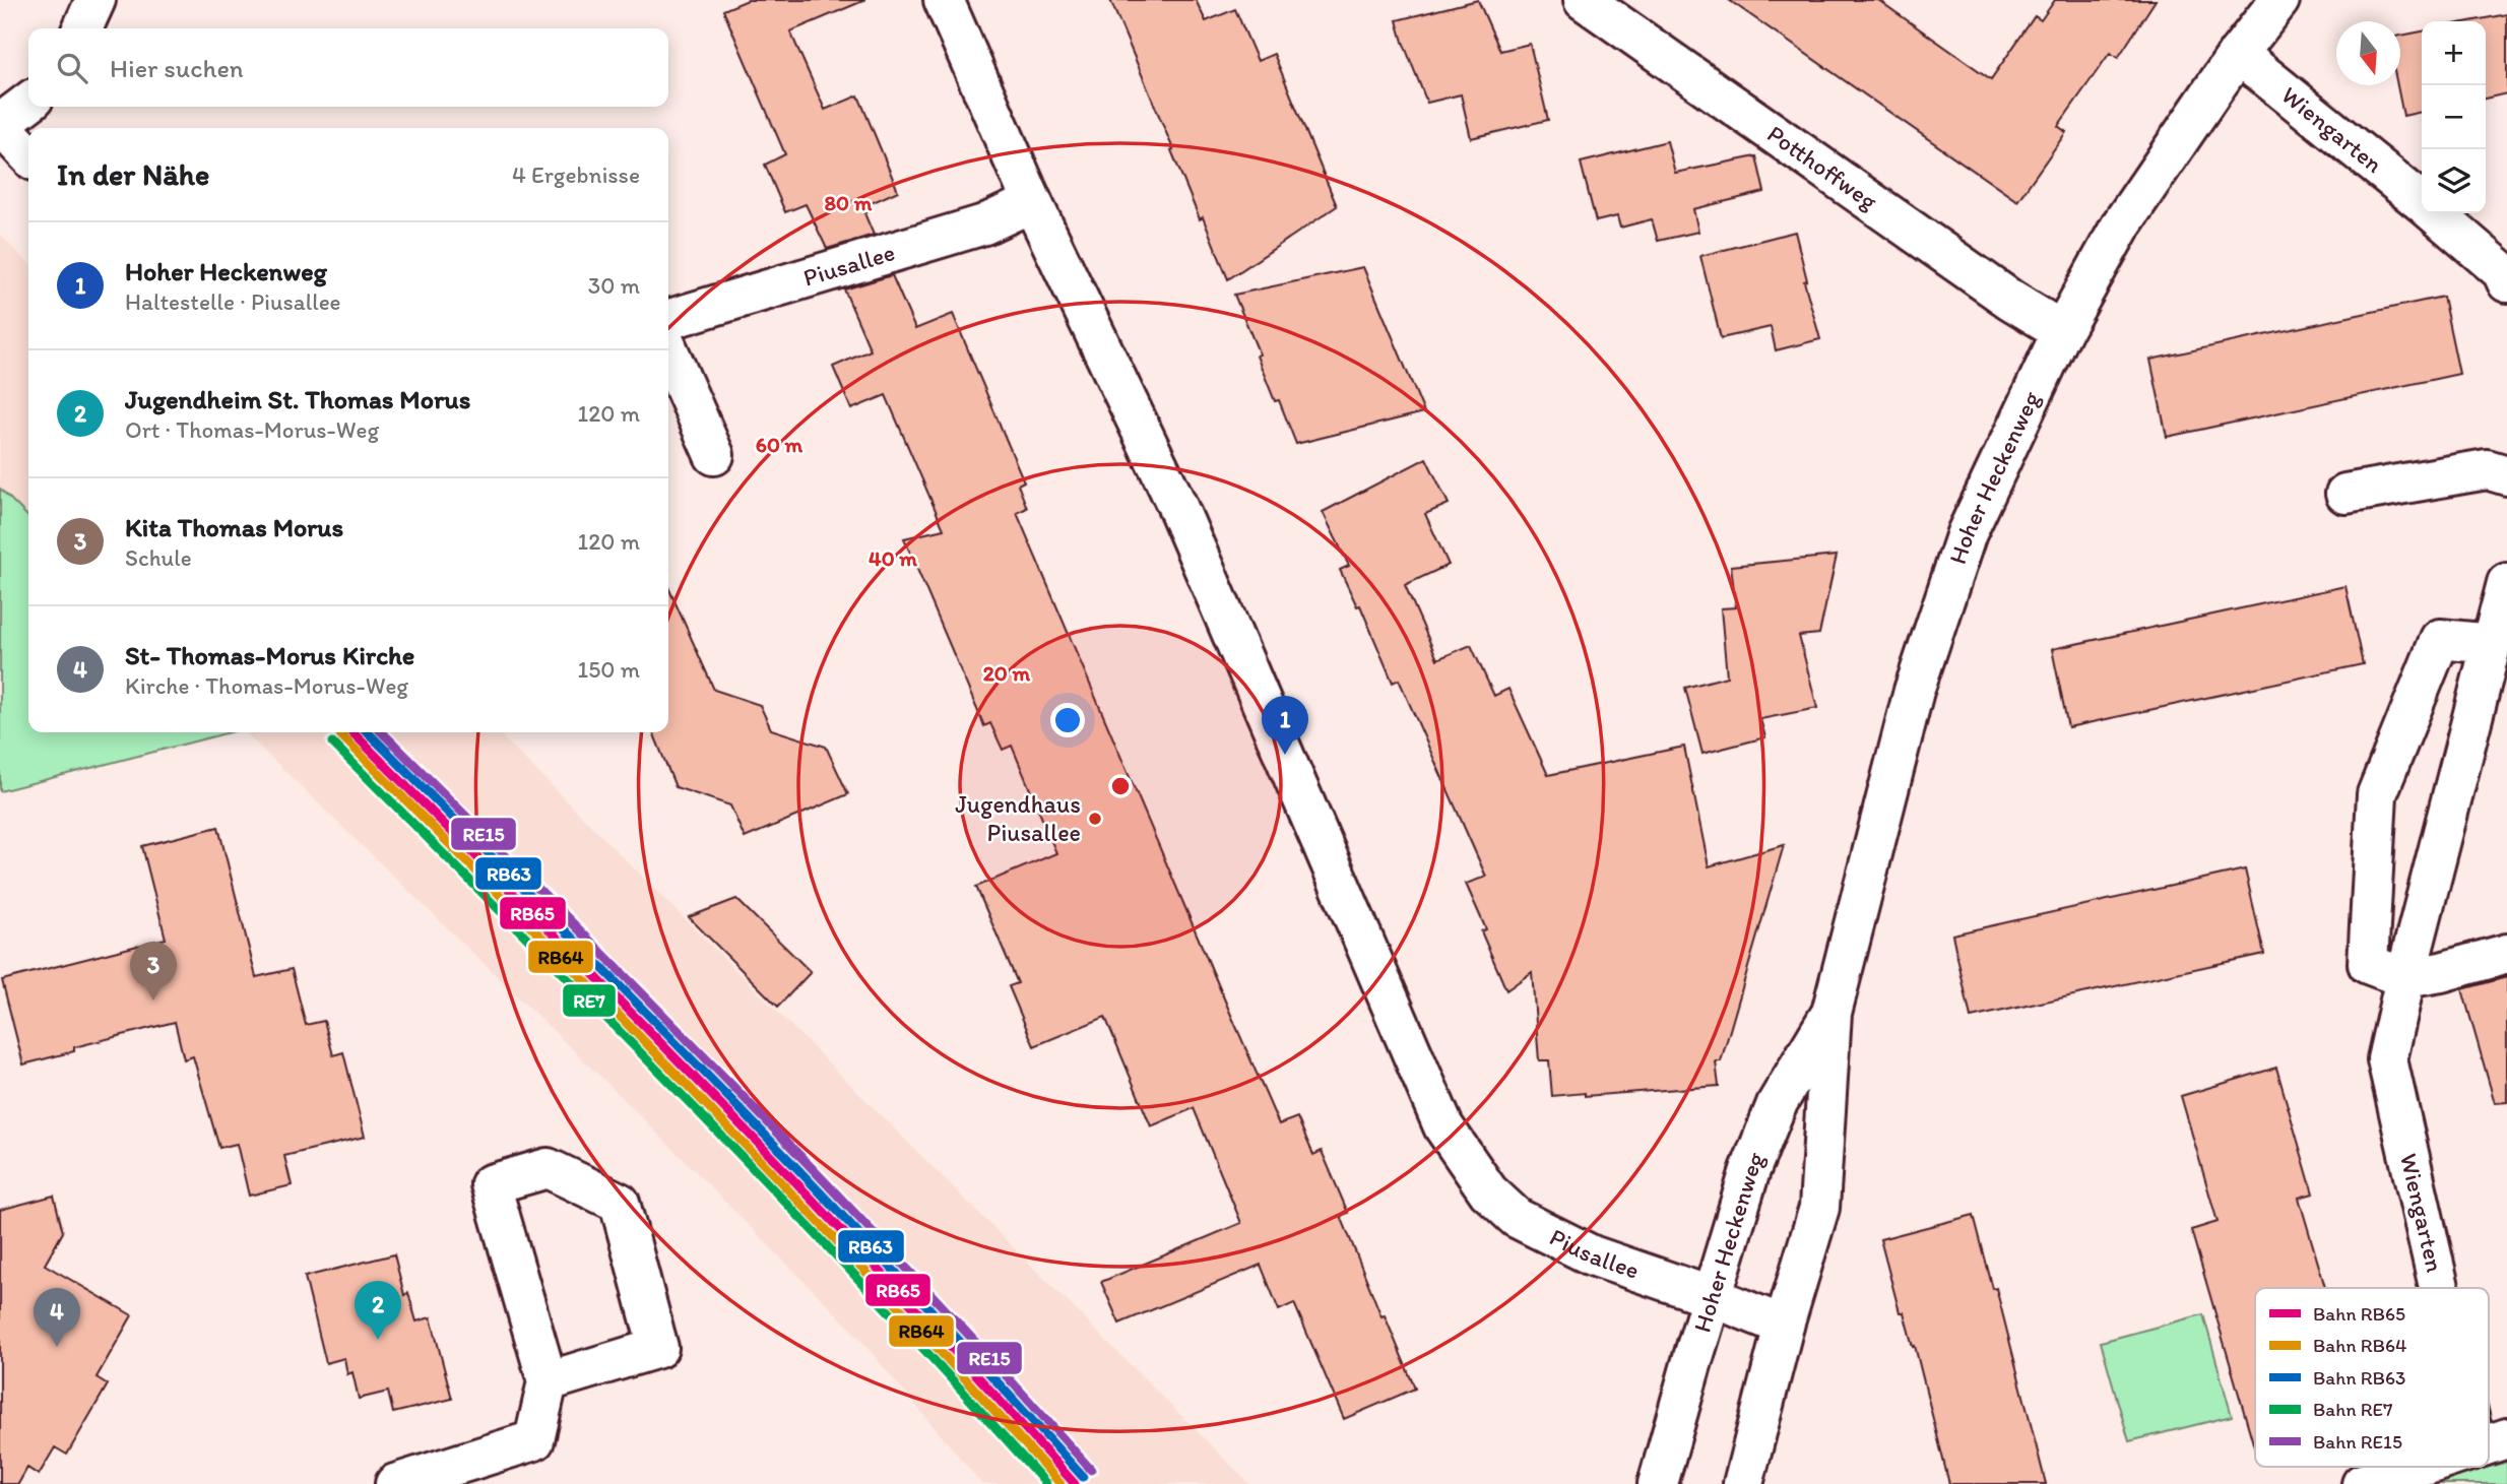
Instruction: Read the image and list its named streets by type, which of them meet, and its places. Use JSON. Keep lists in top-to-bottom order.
{
  "streets": {
    "street": [
      "Wiengarten",
      "Potthoffweg",
      "Piusallee",
      "Hoher Heckenweg"
    ]
  },
  "crossings": [
    ["Wiengarten", "Hoher Heckenweg"],
    ["Potthoffweg", "Hoher Heckenweg"],
    ["Piusallee", "Hoher Heckenweg"]
  ],
  "places": ["Jugendhaus Piusallee"],
  "lines": [
    "rail line RB65",
    "rail line RB63",
    "rail line RE15",
    "rail line RB64",
    "rail line RE7"
  ],
  "legend": [
    "Bahn RB65",
    "Bahn RB64",
    "Bahn RB63",
    "Bahn RE7",
    "Bahn RE15"
  ],
  "north": "bottom",
  "page": {
    "map_buttons": ["+", "−"],
    "search": "Hier suchen",
    "heading": ["In der Nähe", "4 Ergebnisse"],
    "list": [
      {
        "mark": "1",
        "name": "Hoher Heckenweg",
        "note": "Haltestelle · Piusallee",
        "value": "30 m"
      },
      {
        "mark": "2",
        "name": "Jugendheim St. Thomas Morus",
        "note": "Ort · Thomas-Morus-Weg",
        "value": "120 m"
      },
      {
        "mark": "3",
        "name": "Kita Thomas Morus",
        "note": "Schule",
        "value": "120 m"
      },
      {
        "mark": "4",
        "name": "St- Thomas-Morus Kirche",
        "note": "Kirche · Thomas-Morus-Weg",
        "value": "150 m"
      }
    ],
    "pins": [
      "1",
      "3",
      "2",
      "4"
    ]
  },
  "rings": [
    "80 m",
    "60 m",
    "40 m",
    "20 m"
  ]
}
